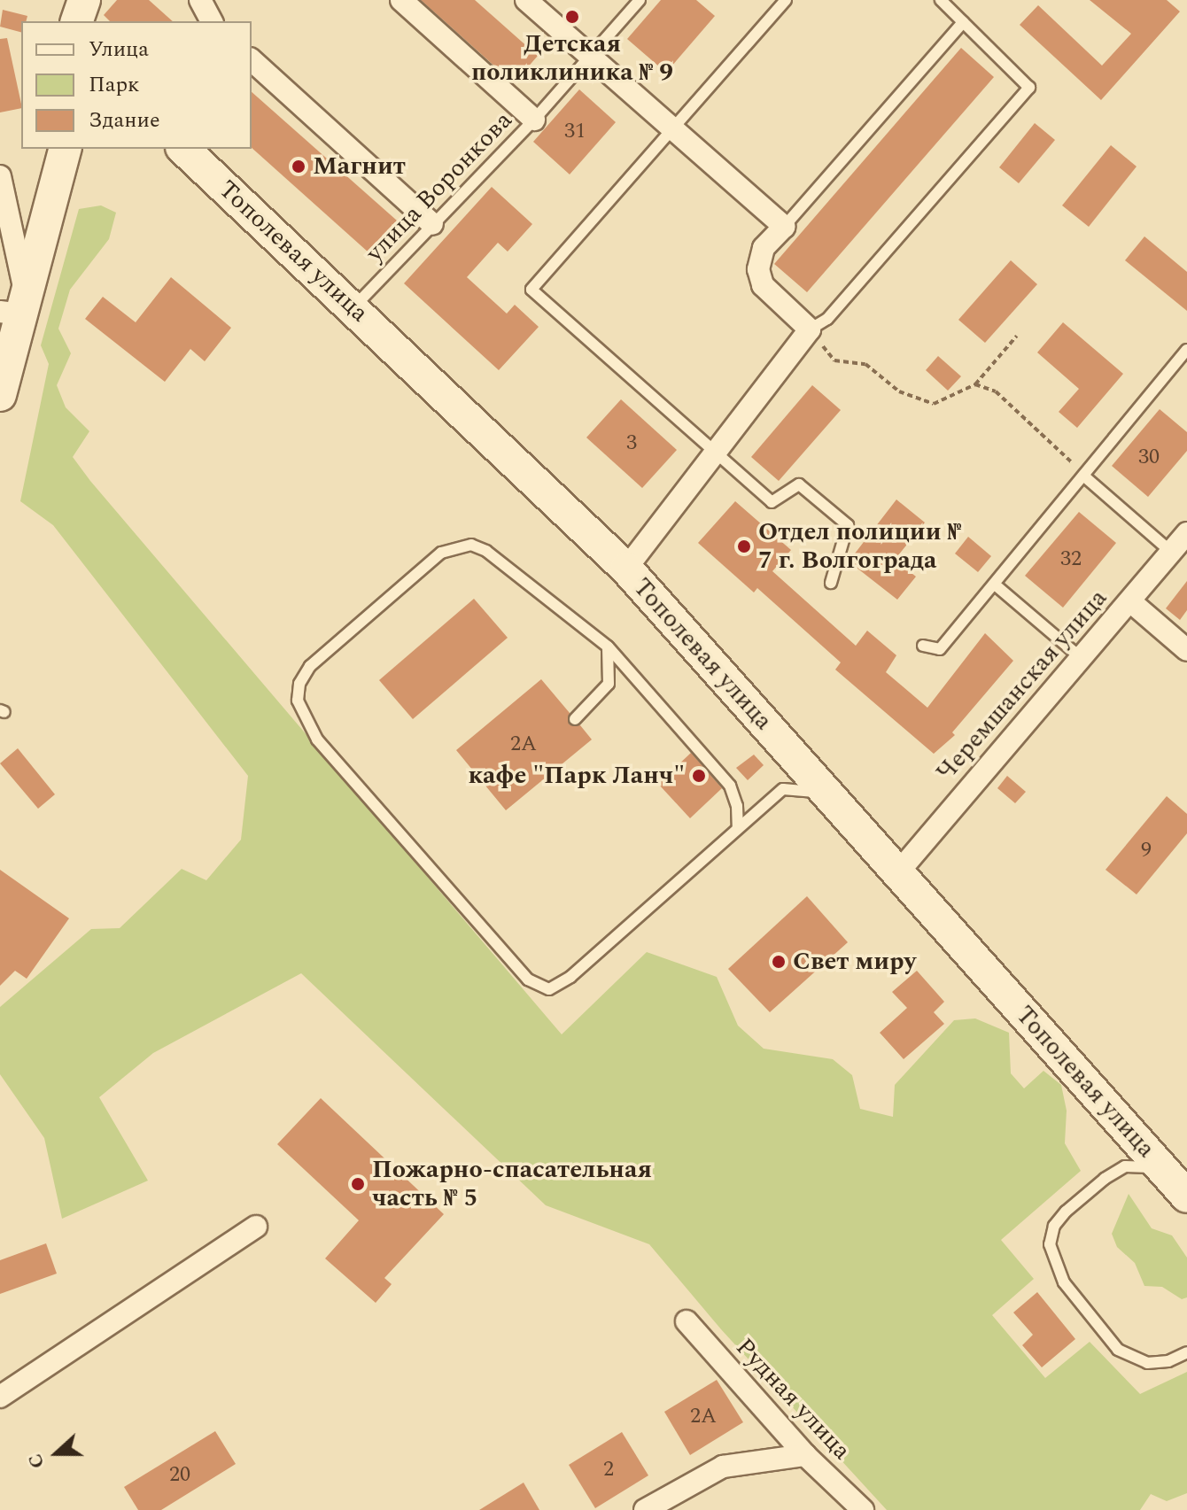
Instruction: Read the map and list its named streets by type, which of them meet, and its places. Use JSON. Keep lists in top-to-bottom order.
{
  "streets": {
    "main road": ["Тополевая улица"],
    "street": ["Черемшанская улица", "Рудная улица"],
    "lane": ["улица Воронкова"]
  },
  "crossings": [
    ["улица Воронкова", "Тополевая улица"],
    ["Тополевая улица", "Черемшанская улица"]
  ],
  "places": [
    "Детская поликлиника № 9",
    "Магнит",
    "Отдел полиции № 7 г. Волгограда",
    "кафе \"Парк Ланч\"",
    "Свет миру",
    "Пожарно-спасательная часть № 5"
  ],
  "house_numbers": [
    "31",
    "3",
    "30",
    "32",
    "2А",
    "9",
    "2А",
    "2",
    "20"
  ],
  "legend": ["Улица", "Парк", "Здание"],
  "north": "left"
}
